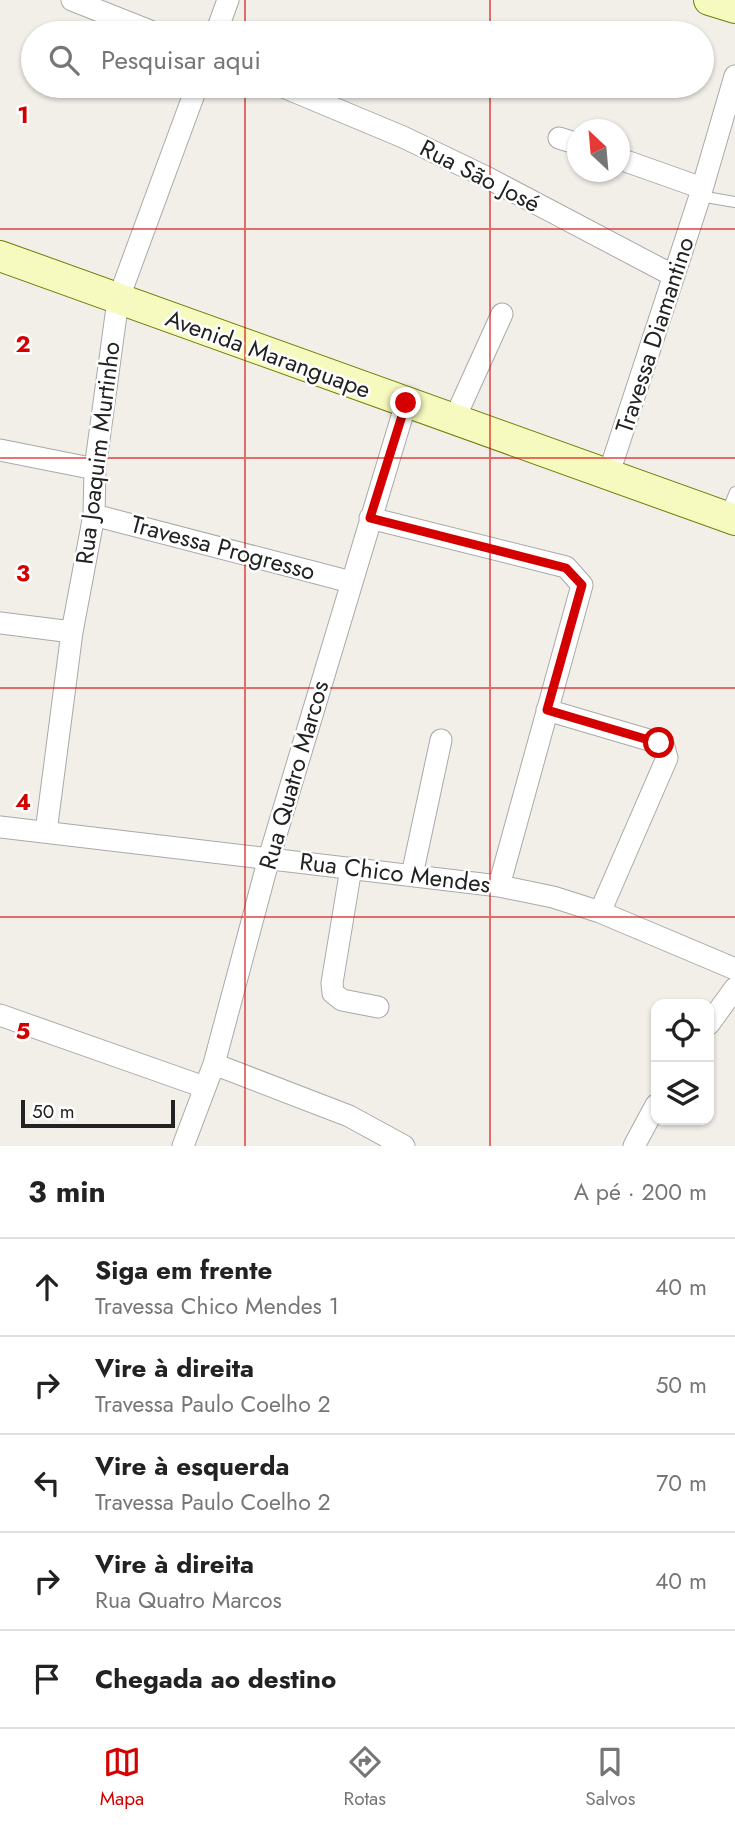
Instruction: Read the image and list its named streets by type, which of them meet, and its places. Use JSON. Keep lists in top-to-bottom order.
{
  "streets": {
    "main road": ["Avenida Maranguape"],
    "street": [
      "Rua São José",
      "Travessa Diamantino",
      "Rua Joaquim Murtinho",
      "Travessa Progresso",
      "Rua Quatro Marcos",
      "Rua Chico Mendes"
    ]
  },
  "crossings": [
    ["Rua São José", "Travessa Diamantino"],
    ["Travessa Diamantino", "Avenida Maranguape"],
    ["Avenida Maranguape", "Rua Joaquim Murtinho"],
    ["Avenida Maranguape", "Rua Quatro Marcos"],
    ["Rua Joaquim Murtinho", "Travessa Progresso"],
    ["Rua Joaquim Murtinho", "Rua Chico Mendes"],
    ["Travessa Progresso", "Rua Quatro Marcos"],
    ["Rua Quatro Marcos", "Rua Chico Mendes"]
  ],
  "scale_bar": "50 m",
  "north": "top left",
  "page": {
    "search": "Pesquisar aqui",
    "scale": "50 m",
    "heading": ["3 min", "A pé · 200 m"],
    "list": [
      ["Siga em frente", "Travessa Chico Mendes 1", "40 m"],
      ["Vire à direita", "Travessa Paulo Coelho 2", "50 m"],
      ["Vire à esquerda", "Travessa Paulo Coelho 2", "70 m"],
      ["Vire à direita", "Rua Quatro Marcos", "40 m"],
      "Chegada ao destino"
    ],
    "nav": ["Mapa", "Rotas", "Salvos"]
  },
  "grid": {
    "rows": [
      "1",
      "2",
      "3",
      "4",
      "5"
    ]
  }
}
